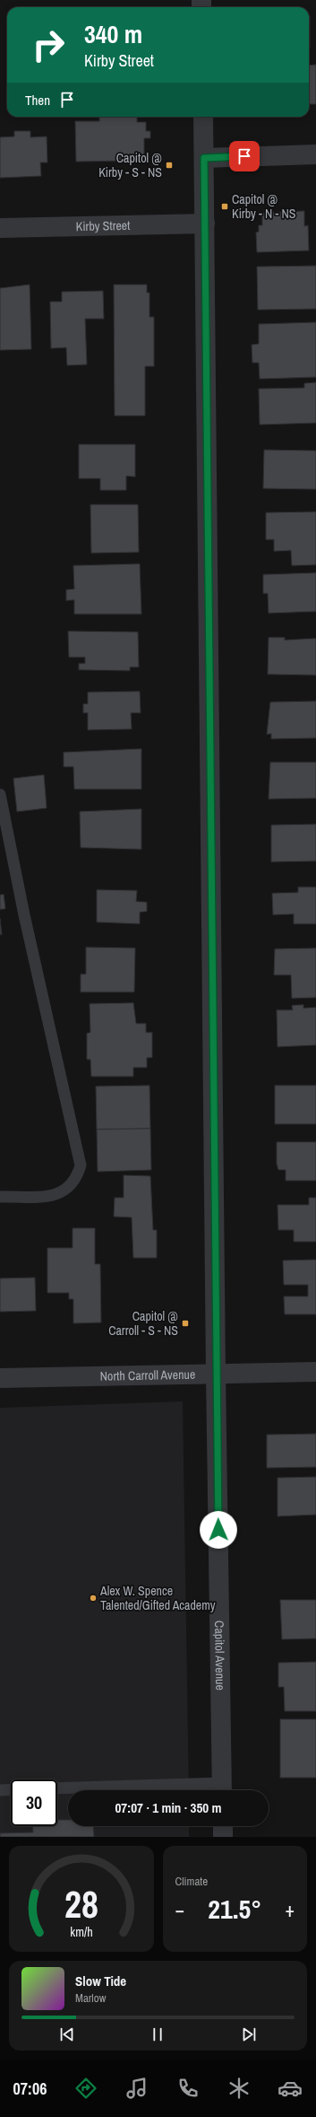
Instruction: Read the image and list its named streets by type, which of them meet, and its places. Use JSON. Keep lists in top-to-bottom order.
{
  "streets": {
    "street": ["Kirby Street", "North Carroll Avenue", "Capitol Avenue"]
  },
  "crossings": [
    ["Kirby Street", "Capitol Avenue"],
    ["North Carroll Avenue", "Capitol Avenue"]
  ],
  "places": {
    "transit": ["Capitol @ Kirby - S - NS", "Capitol @ Kirby - N - NS", "Capitol @ Carroll - S - NS"],
    "other": ["Alex W. Spence Talented/Gifted Academy"]
  },
  "page": {
    "turn": ["340 m", "Kirby Street"],
    "then": "Then",
    "limit": "30",
    "trip": "07:07 · 1 min · 350 m",
    "tile": "Climate",
    "heat": ["−", "21.5°", "+"],
    "song": ["Slow Tide", "Marlow"],
    "tabs": "07:06",
    "gauge": ["28", "km/h"]
  }
}
